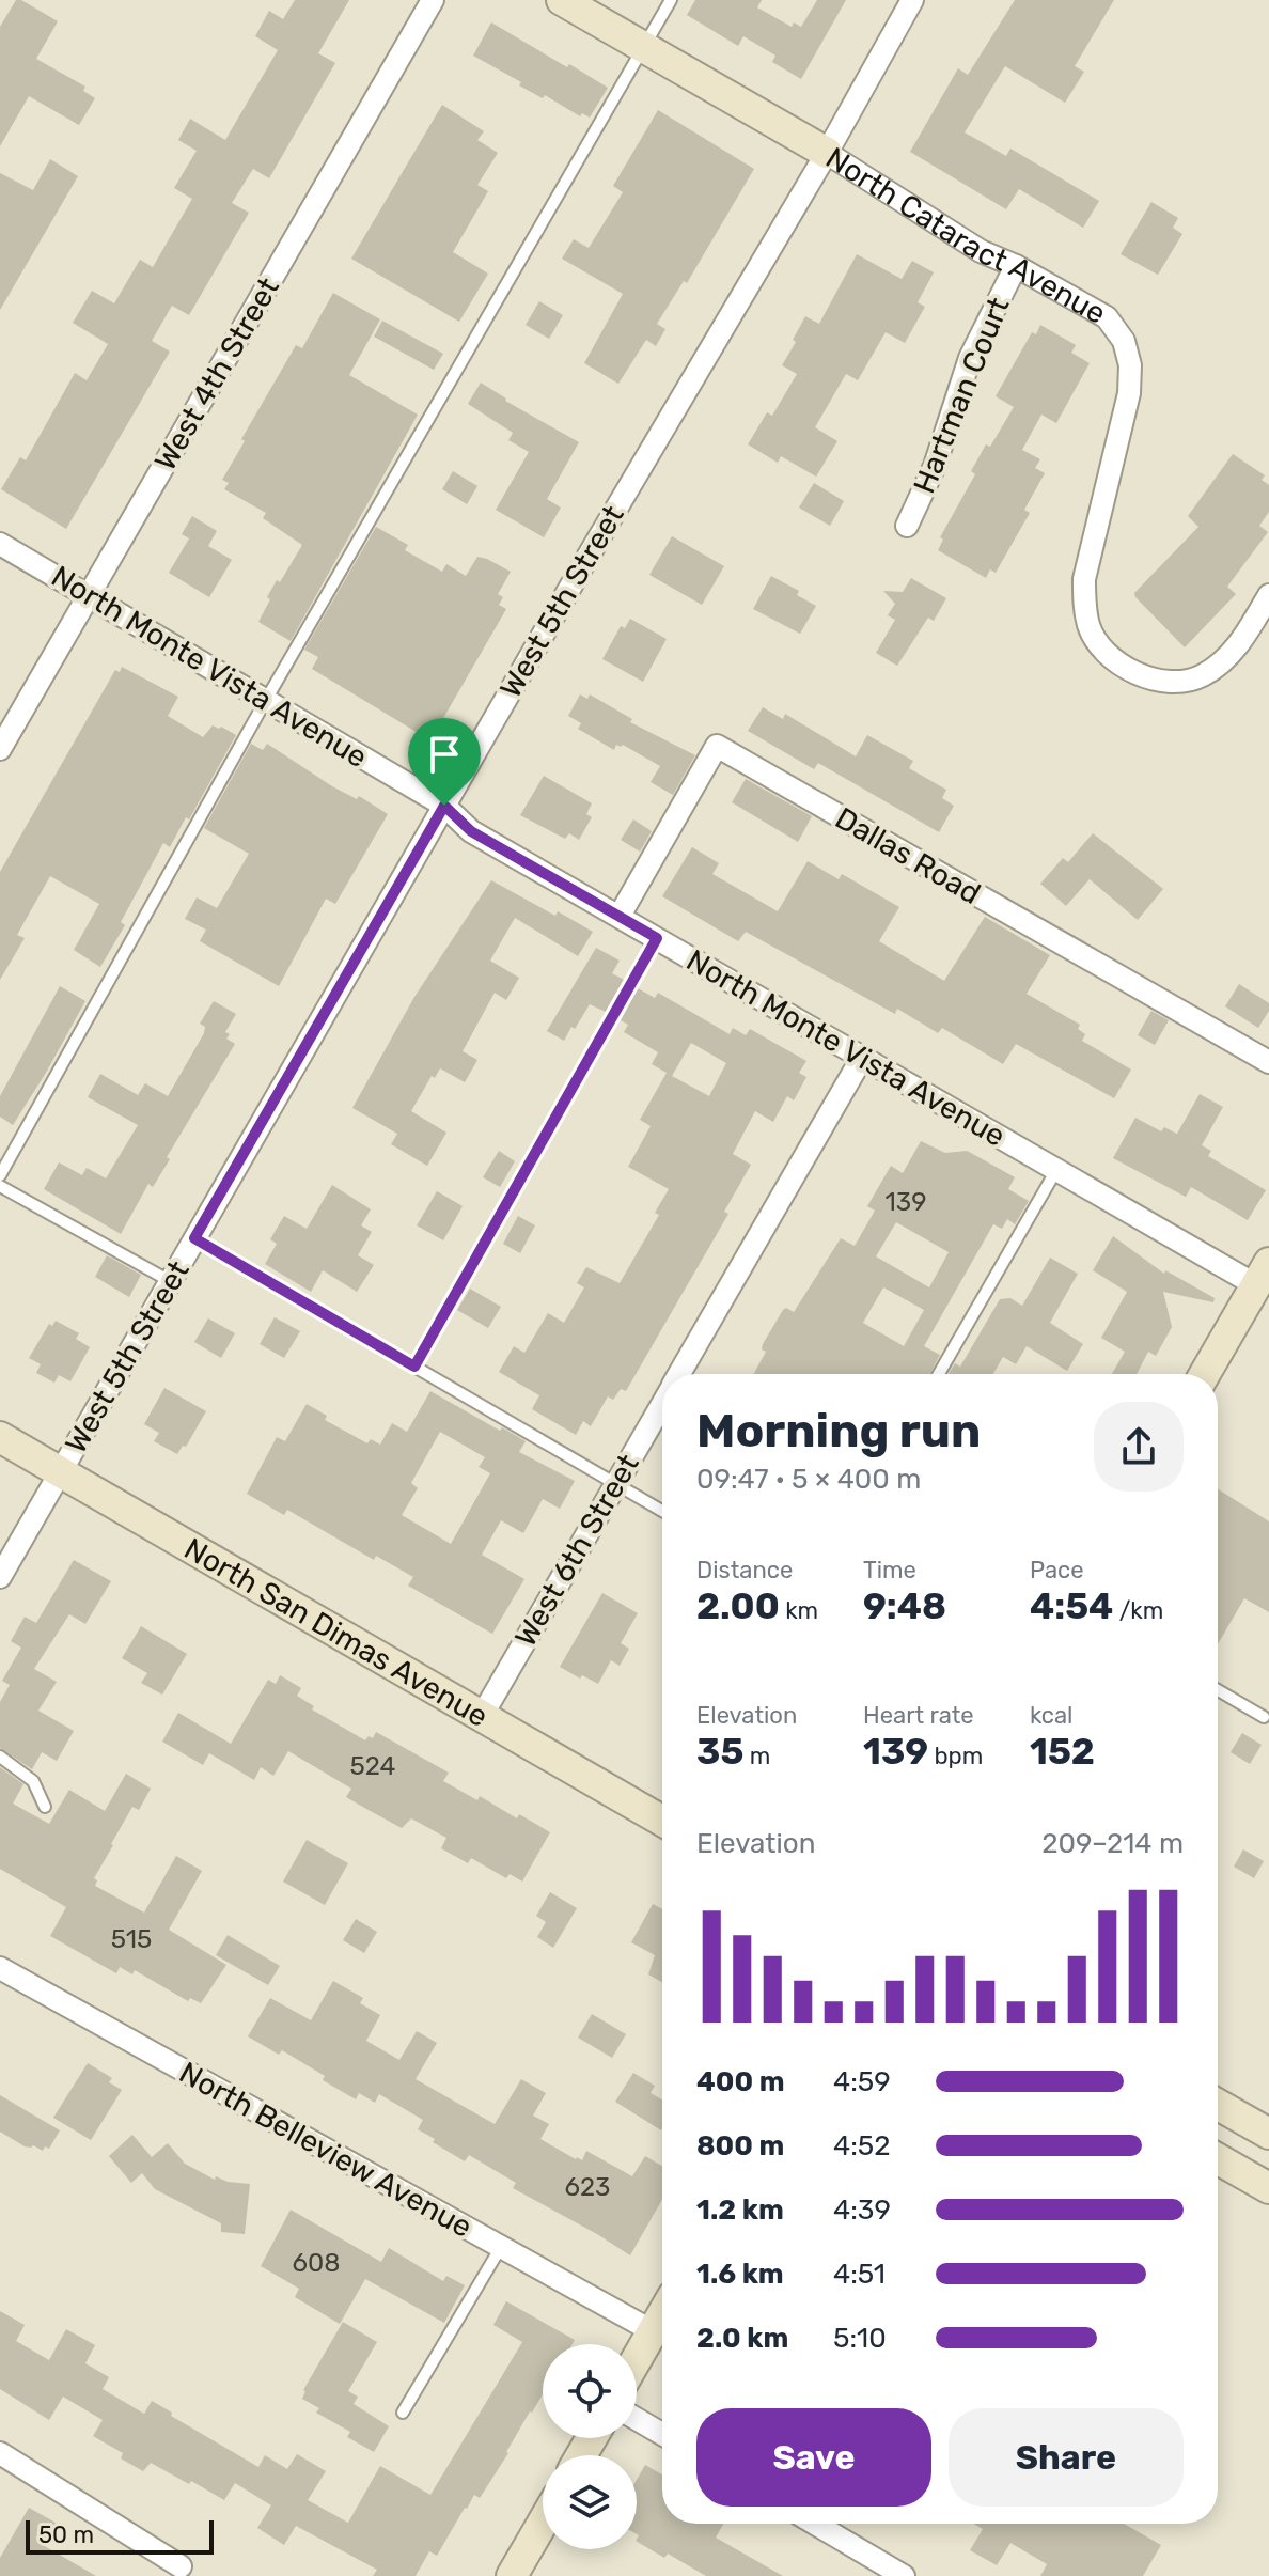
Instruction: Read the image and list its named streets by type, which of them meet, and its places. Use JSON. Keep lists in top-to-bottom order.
{
  "streets": {
    "main road": ["North Cataract Avenue", "North San Dimas Avenue"],
    "street": [
      "West 4th Street",
      "Hartman Court",
      "West 5th Street",
      "North Monte Vista Avenue",
      "Dallas Road",
      "West 6th Street",
      "North Belleview Avenue"
    ]
  },
  "crossings": [
    ["North Cataract Avenue", "Hartman Court"],
    ["North Cataract Avenue", "West 5th Street"],
    ["West 4th Street", "North Monte Vista Avenue"],
    ["West 5th Street", "North Monte Vista Avenue"],
    ["West 5th Street", "North San Dimas Avenue"],
    ["North Monte Vista Avenue", "Dallas Road"],
    ["North Monte Vista Avenue", "West 6th Street"],
    ["West 6th Street", "North San Dimas Avenue"]
  ],
  "house_numbers": [
    "139",
    "524",
    "515",
    "623",
    "608"
  ],
  "scale_bar": "50 m",
  "page": {
    "heading": ["Morning run", "09:47 · 5 × 400 m"],
    "stats": [
      ["Distance", "2.00 km"],
      ["Time", "9:48"],
      ["Pace", "4:54 /km"],
      ["Elevation", "35 m"],
      ["Heart rate", "139 bpm"],
      ["kcal", "152"]
    ],
    "chart": ["Elevation", "209–214 m"],
    "list": [
      {
        "name": "400 m",
        "note": "4:59"
      },
      {
        "name": "800 m",
        "note": "4:52"
      },
      {
        "name": "1.2 km",
        "note": "4:39"
      },
      {
        "name": "1.6 km",
        "note": "4:51"
      },
      {
        "name": "2.0 km",
        "note": "5:10"
      }
    ],
    "buttons": ["Save", "Share"],
    "scale": "50 m"
  }
}
